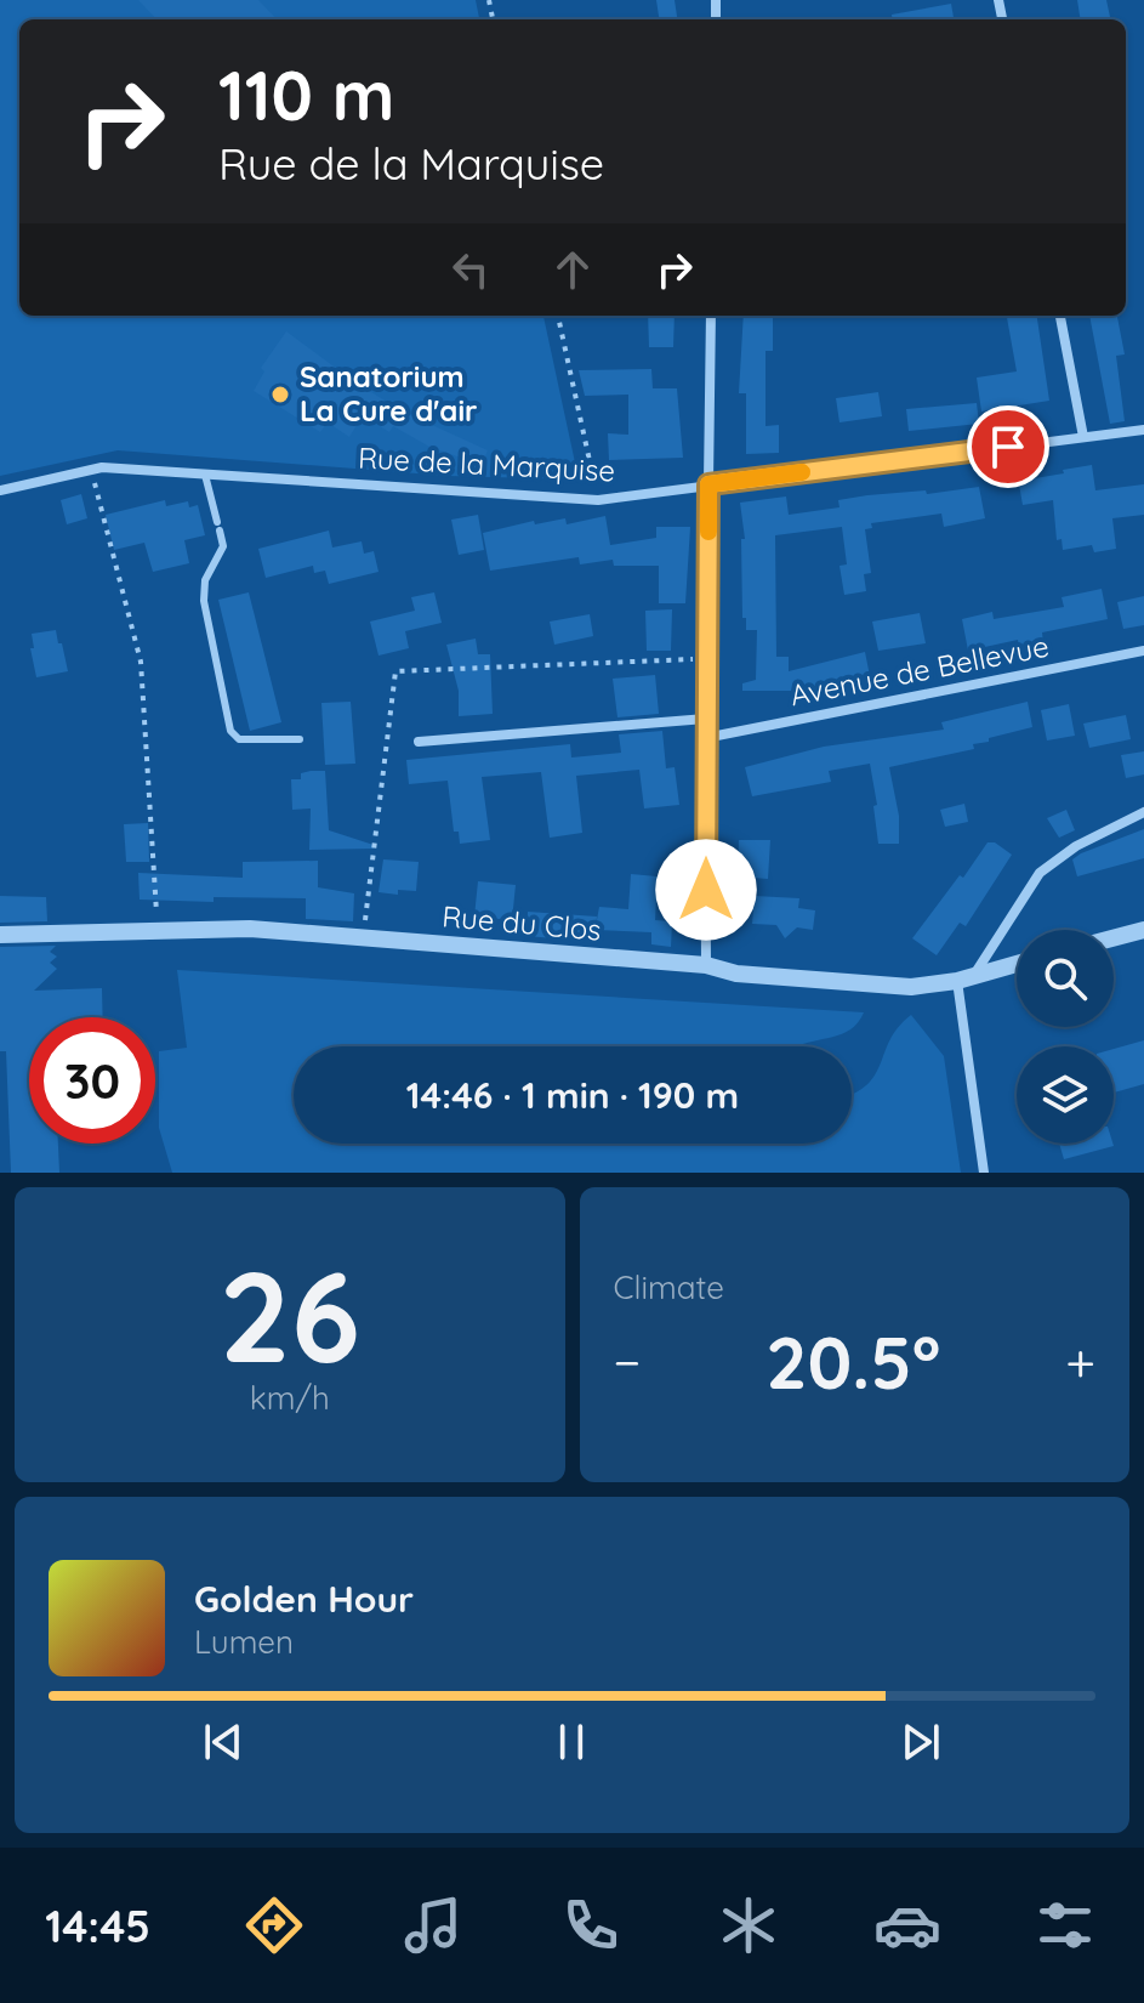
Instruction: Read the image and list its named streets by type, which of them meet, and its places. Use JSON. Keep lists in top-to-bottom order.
{
  "streets": {
    "street": ["Rue de la Marquise", "Avenue de Bellevue", "Rue du Clos"]
  },
  "places": ["Sanatorium La Cure d'air"],
  "page": {
    "turn": ["110 m", "Rue de la Marquise"],
    "limit": "30",
    "trip": "14:46 · 1 min · 190 m",
    "tile": [
      ["26", "km/h"],
      "Climate"
    ],
    "heat": ["−", "20.5°", "+"],
    "song": ["Golden Hour", "Lumen"],
    "tabs": "14:45"
  }
}
